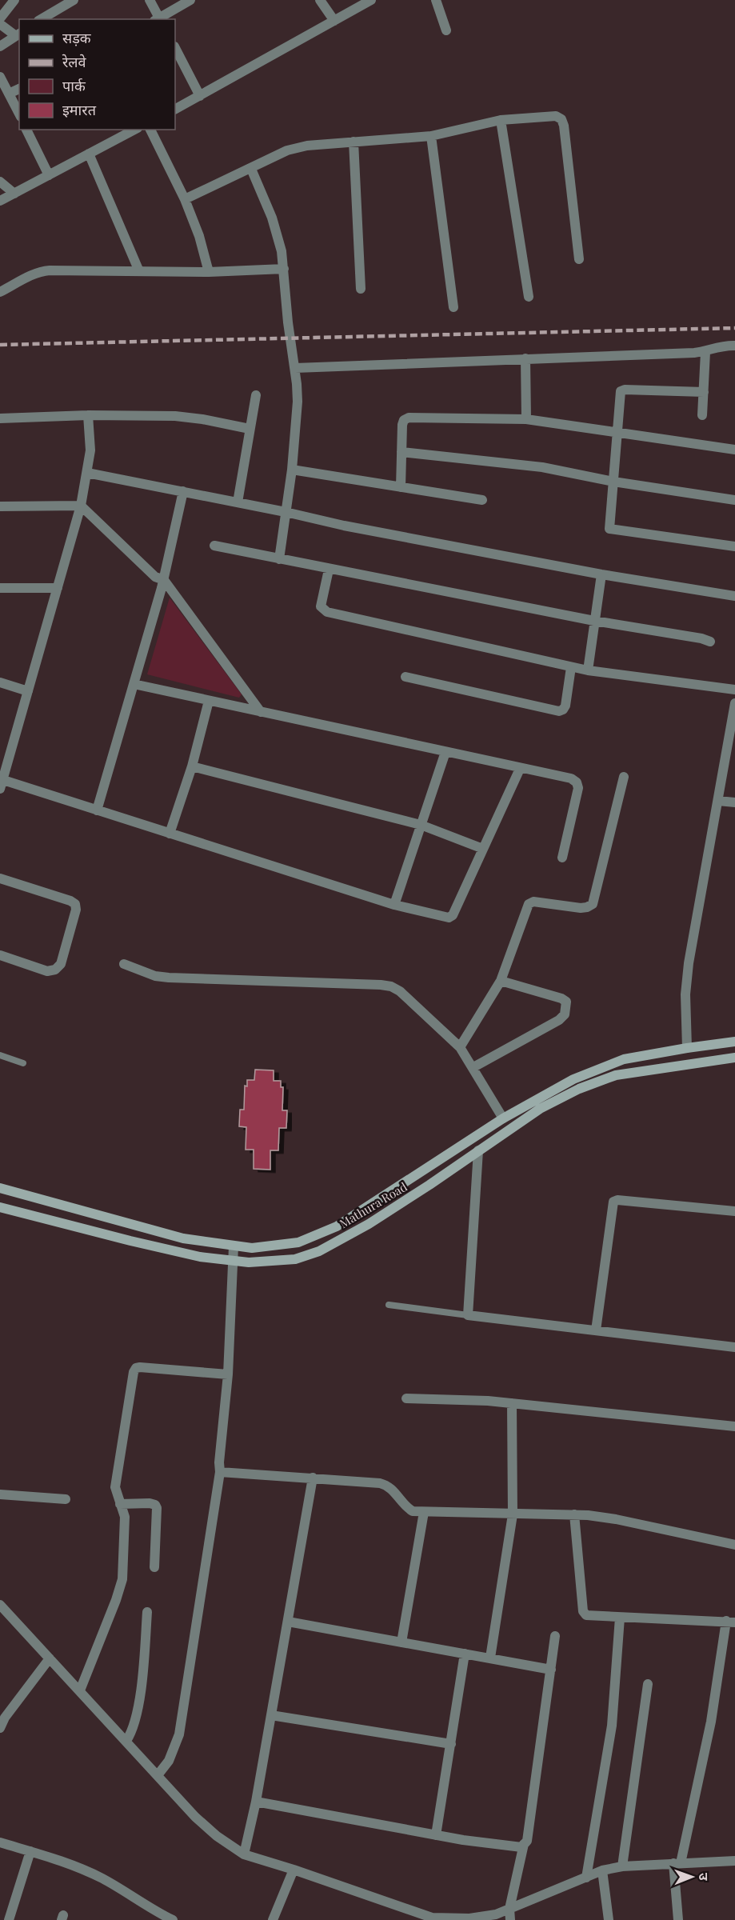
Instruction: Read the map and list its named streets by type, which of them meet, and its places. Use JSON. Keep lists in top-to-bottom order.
{
  "streets": {
    "main road": ["Mathura Road"]
  },
  "legend": [
    "सड़क",
    "रेलवे",
    "पार्क",
    "इमारत"
  ],
  "north": "right"
}
